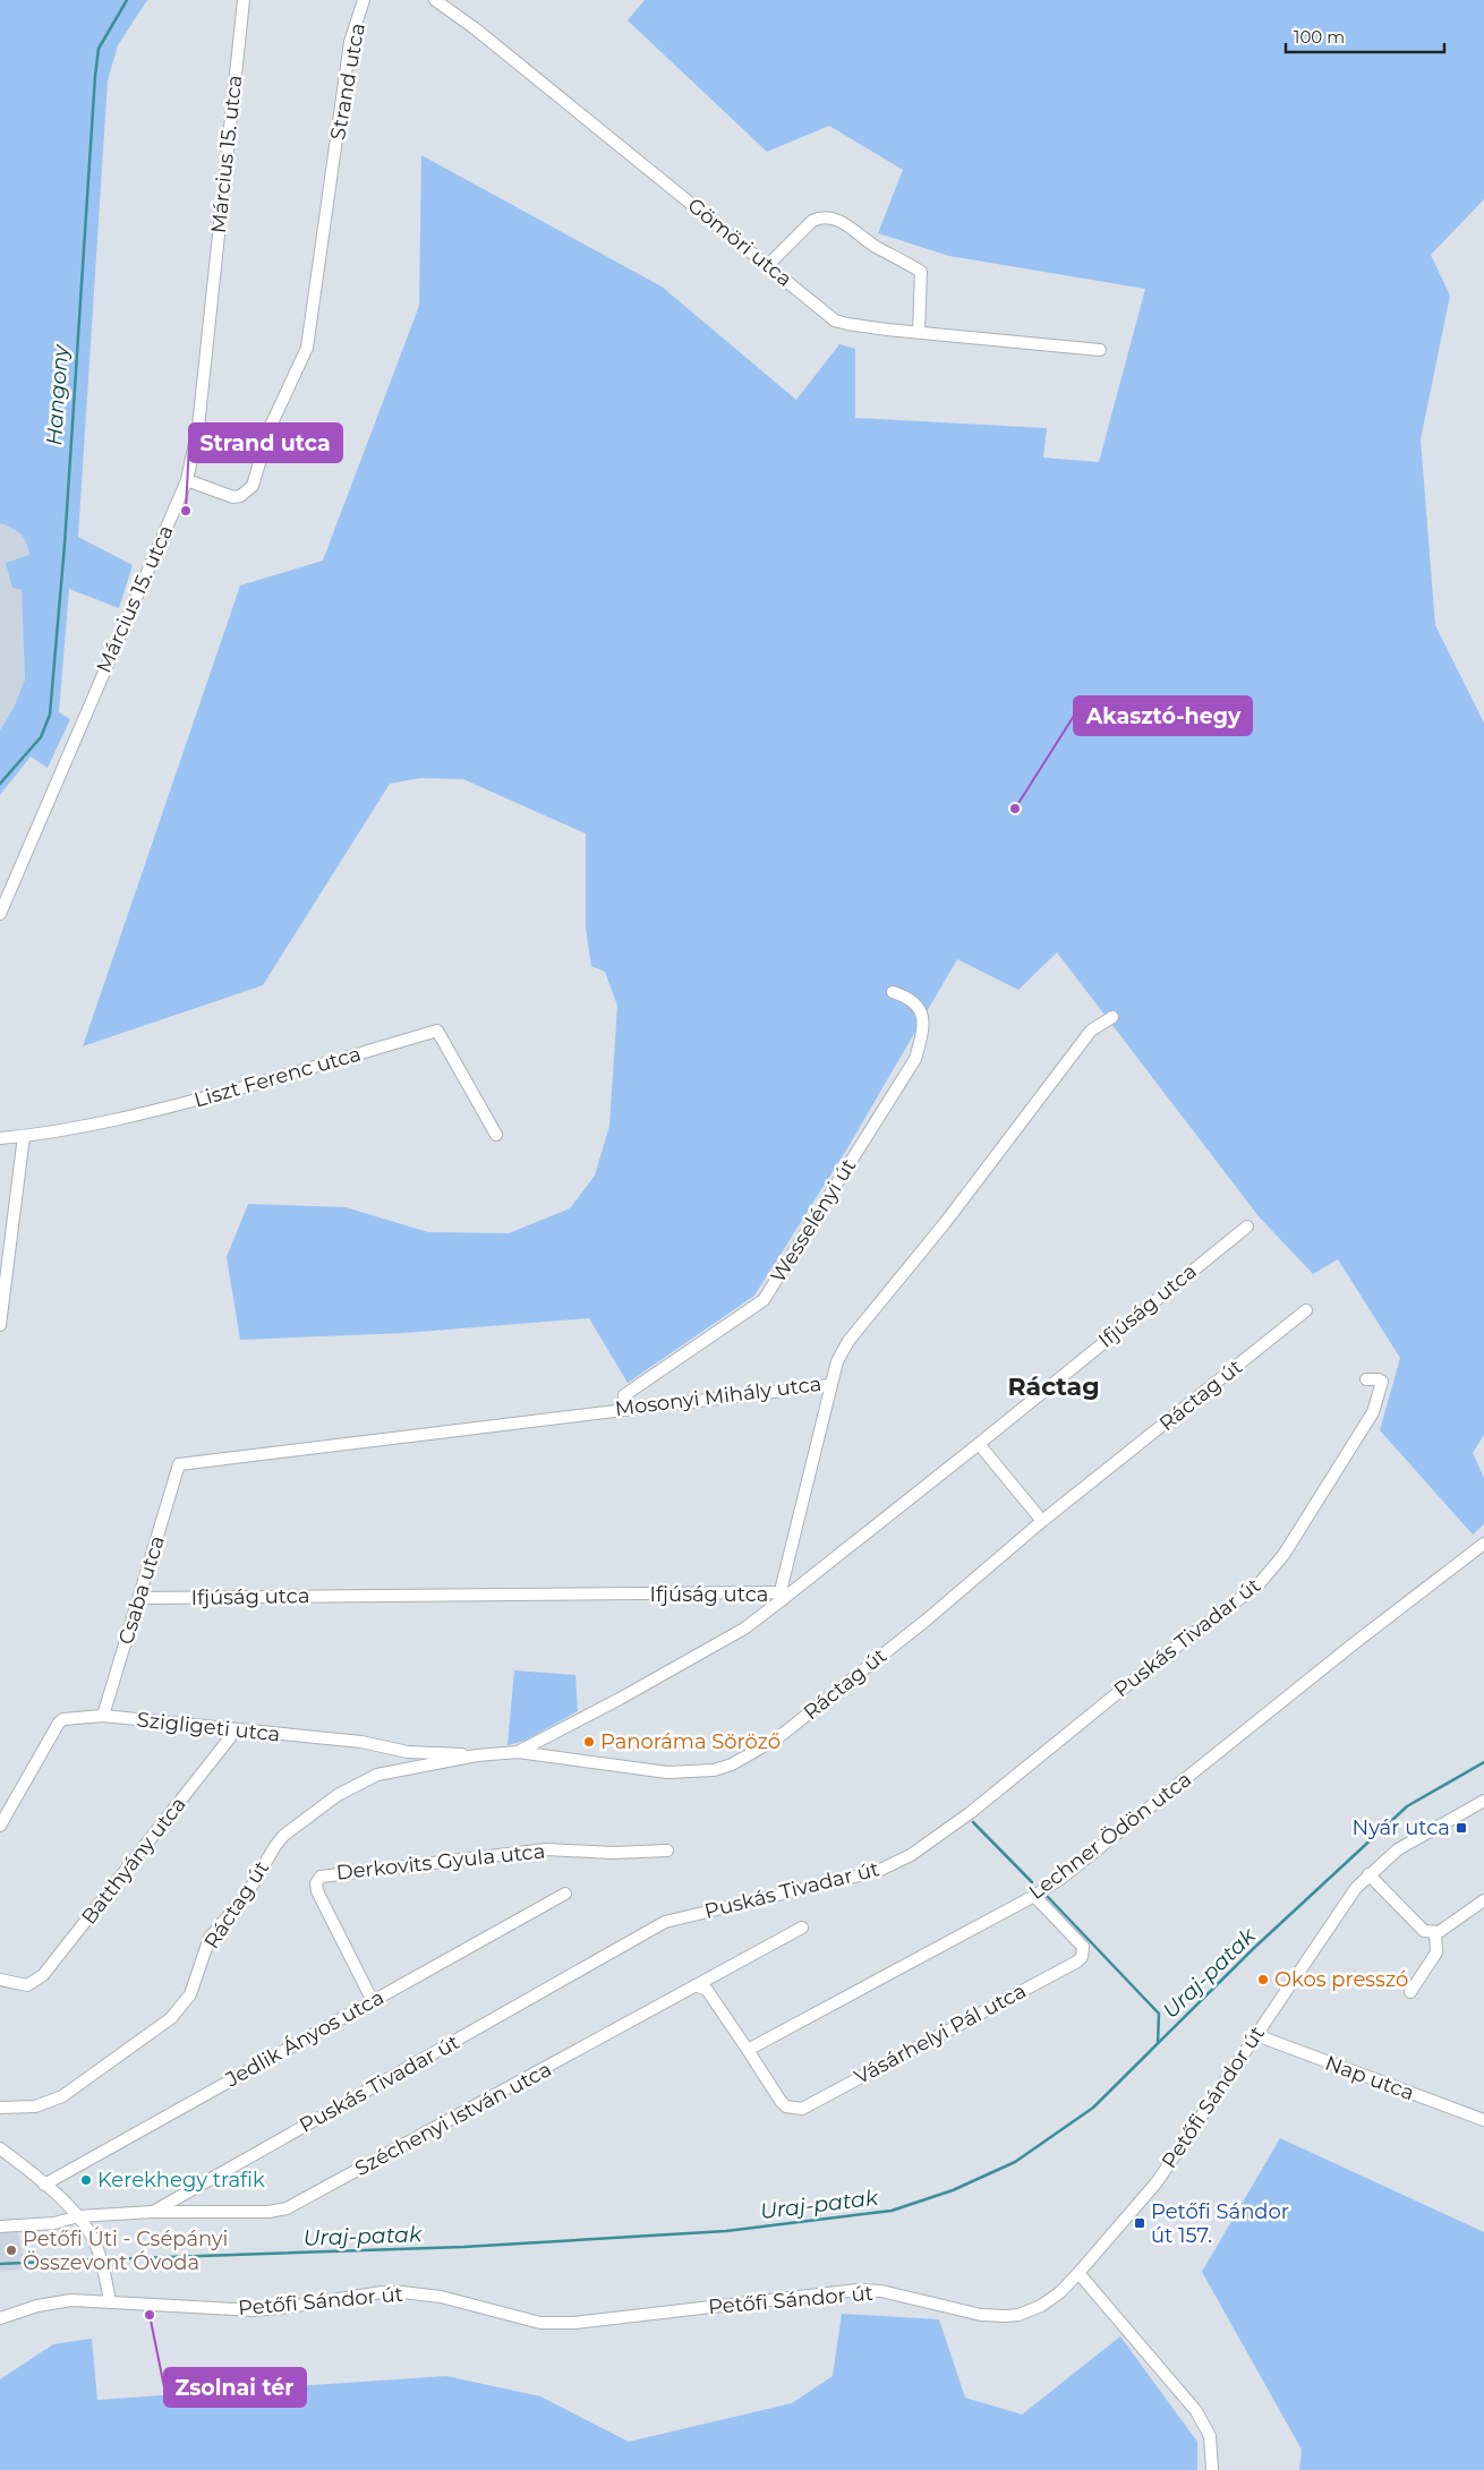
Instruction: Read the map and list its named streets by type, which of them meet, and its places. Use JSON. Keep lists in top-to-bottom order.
{
  "streets": {
    "street": [
      "Strand utca",
      "Március 15. utca",
      "Gömöri utca",
      "Liszt Ferenc utca",
      "Wesselényi út",
      "Ifjúság utca",
      "Ráctag út",
      "Mosonyi Mihály utca",
      "Csaba utca",
      "Puskás Tivadar út",
      "Szigligeti utca",
      "Lechner Ödön utca",
      "Batthyány utca",
      "Derkovits Gyula utca",
      "Vásárhelyi Pál utca",
      "Jedlik Ányos utca",
      "Nap utca",
      "Petőfi Sándor út",
      "Széchenyi István utca"
    ]
  },
  "crossings": [
    ["Strand utca", "Március 15. utca"],
    ["Wesselényi út", "Mosonyi Mihály utca"],
    ["Ifjúság utca", "Csaba utca"],
    ["Ráctag út", "Szigligeti utca"],
    ["Mosonyi Mihály utca", "Csaba utca"],
    ["Csaba utca", "Szigligeti utca"],
    ["Puskás Tivadar út", "Széchenyi István utca"],
    ["Szigligeti utca", "Batthyány utca"],
    ["Lechner Ödön utca", "Vásárhelyi Pál utca"],
    ["Derkovits Gyula utca", "Jedlik Ányos utca"],
    ["Nap utca", "Petőfi Sándor út"]
  ],
  "districts": ["Ráctag"],
  "water": ["Hangony", "Uraj-patak"],
  "places": {
    "other": [
      "Strand utca",
      "Akasztó-hegy",
      "Panoráma Söröző",
      "Okos presszó",
      "Kerekhegy trafik",
      "Petőfi Úti - Csépányi Összevont Óvoda",
      "Zsolnai tér"
    ],
    "transit": ["Nyár utca", "Petőfi Sándor út 157."]
  },
  "scale_bar": "100 m"
}
